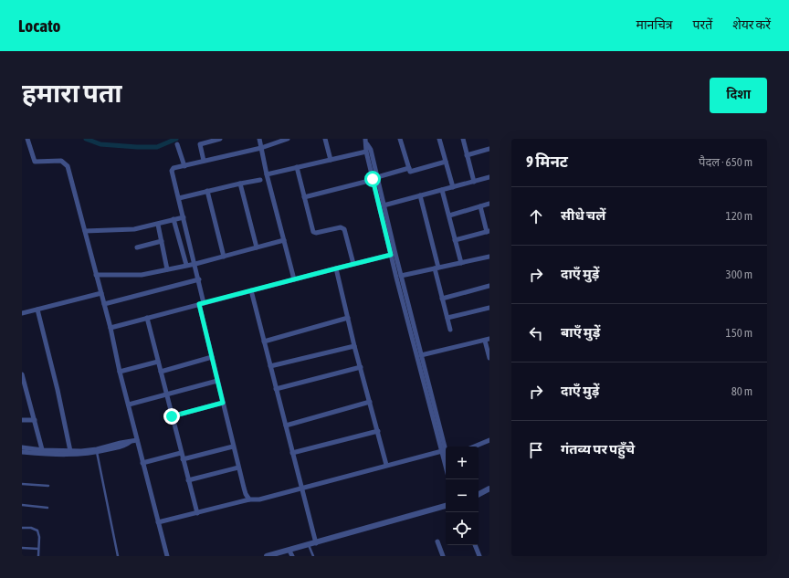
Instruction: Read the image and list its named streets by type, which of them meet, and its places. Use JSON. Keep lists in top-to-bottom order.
{
  "page": {
    "header": "Locato",
    "nav": ["मानचित्र", "परतें", "शेयर करें"],
    "buttons": "दिशा",
    "title": "हमारा पता",
    "heading": ["9 मिनट", "पैदल · 650 m"],
    "list": [
      ["सीधे चलें", "120 m"],
      ["दाएँ मुड़ें", "300 m"],
      ["बाएँ मुड़ें", "150 m"],
      ["दाएँ मुड़ें", "80 m"],
      "गंतव्य पर पहुँचे"
    ],
    "map_buttons": ["+", "−"]
  }
}
